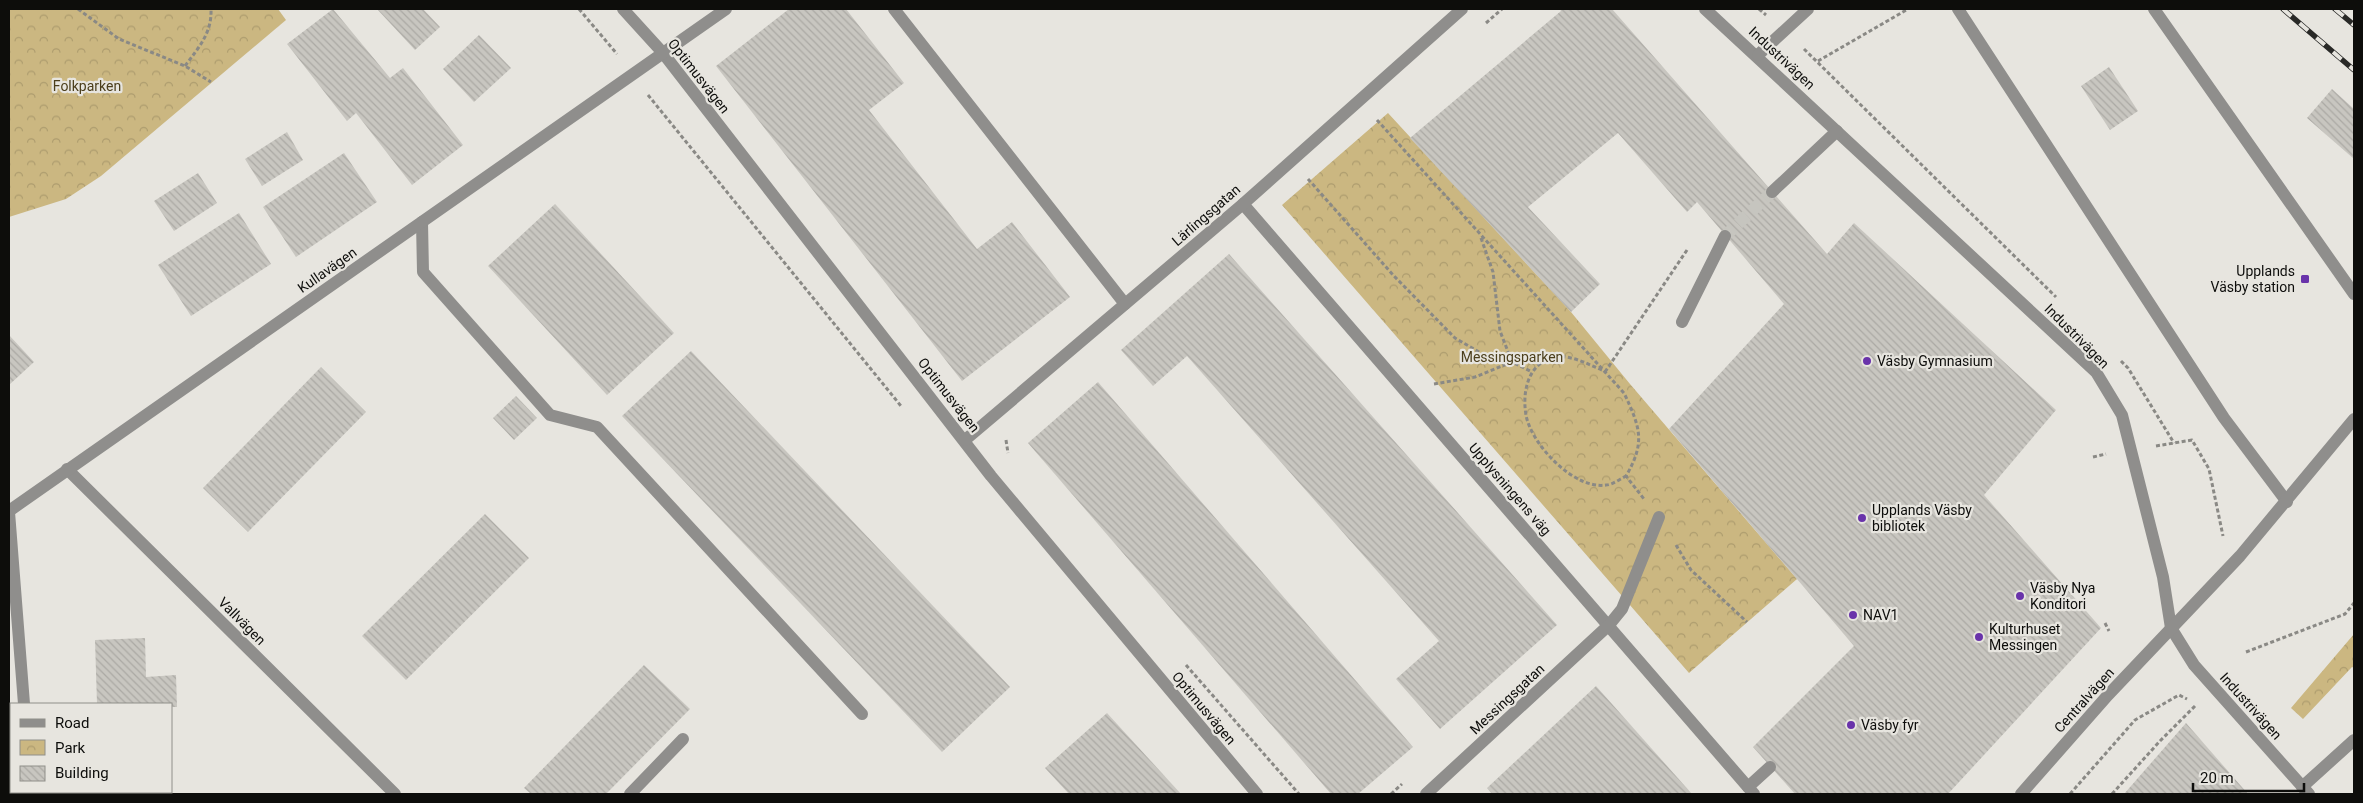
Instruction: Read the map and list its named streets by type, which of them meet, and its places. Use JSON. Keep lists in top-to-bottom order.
{
  "streets": {
    "street": [
      "Industrivägen",
      "Optimusvägen",
      "Lärlingsgatan",
      "Kullavägen",
      "Upplysningens väg",
      "Vallvägen",
      "Messingsgatan",
      "Centralvägen"
    ]
  },
  "crossings": [
    ["Industrivägen", "Centralvägen"],
    ["Optimusvägen", "Lärlingsgatan"],
    ["Optimusvägen", "Kullavägen"],
    ["Lärlingsgatan", "Upplysningens väg"],
    ["Kullavägen", "Vallvägen"],
    ["Upplysningens väg", "Messingsgatan"]
  ],
  "parks": ["Folkparken", "Messingsparken"],
  "places": {
    "transit": ["Upplands Väsby station"],
    "other": [
      "Väsby Gymnasium",
      "Upplands Väsby bibliotek",
      "Väsby Nya Konditori",
      "NAV1",
      "Kulturhuset Messingen",
      "Väsby fyr"
    ]
  },
  "legend": ["Road", "Park", "Building"],
  "scale_bar": "20 m"
}
